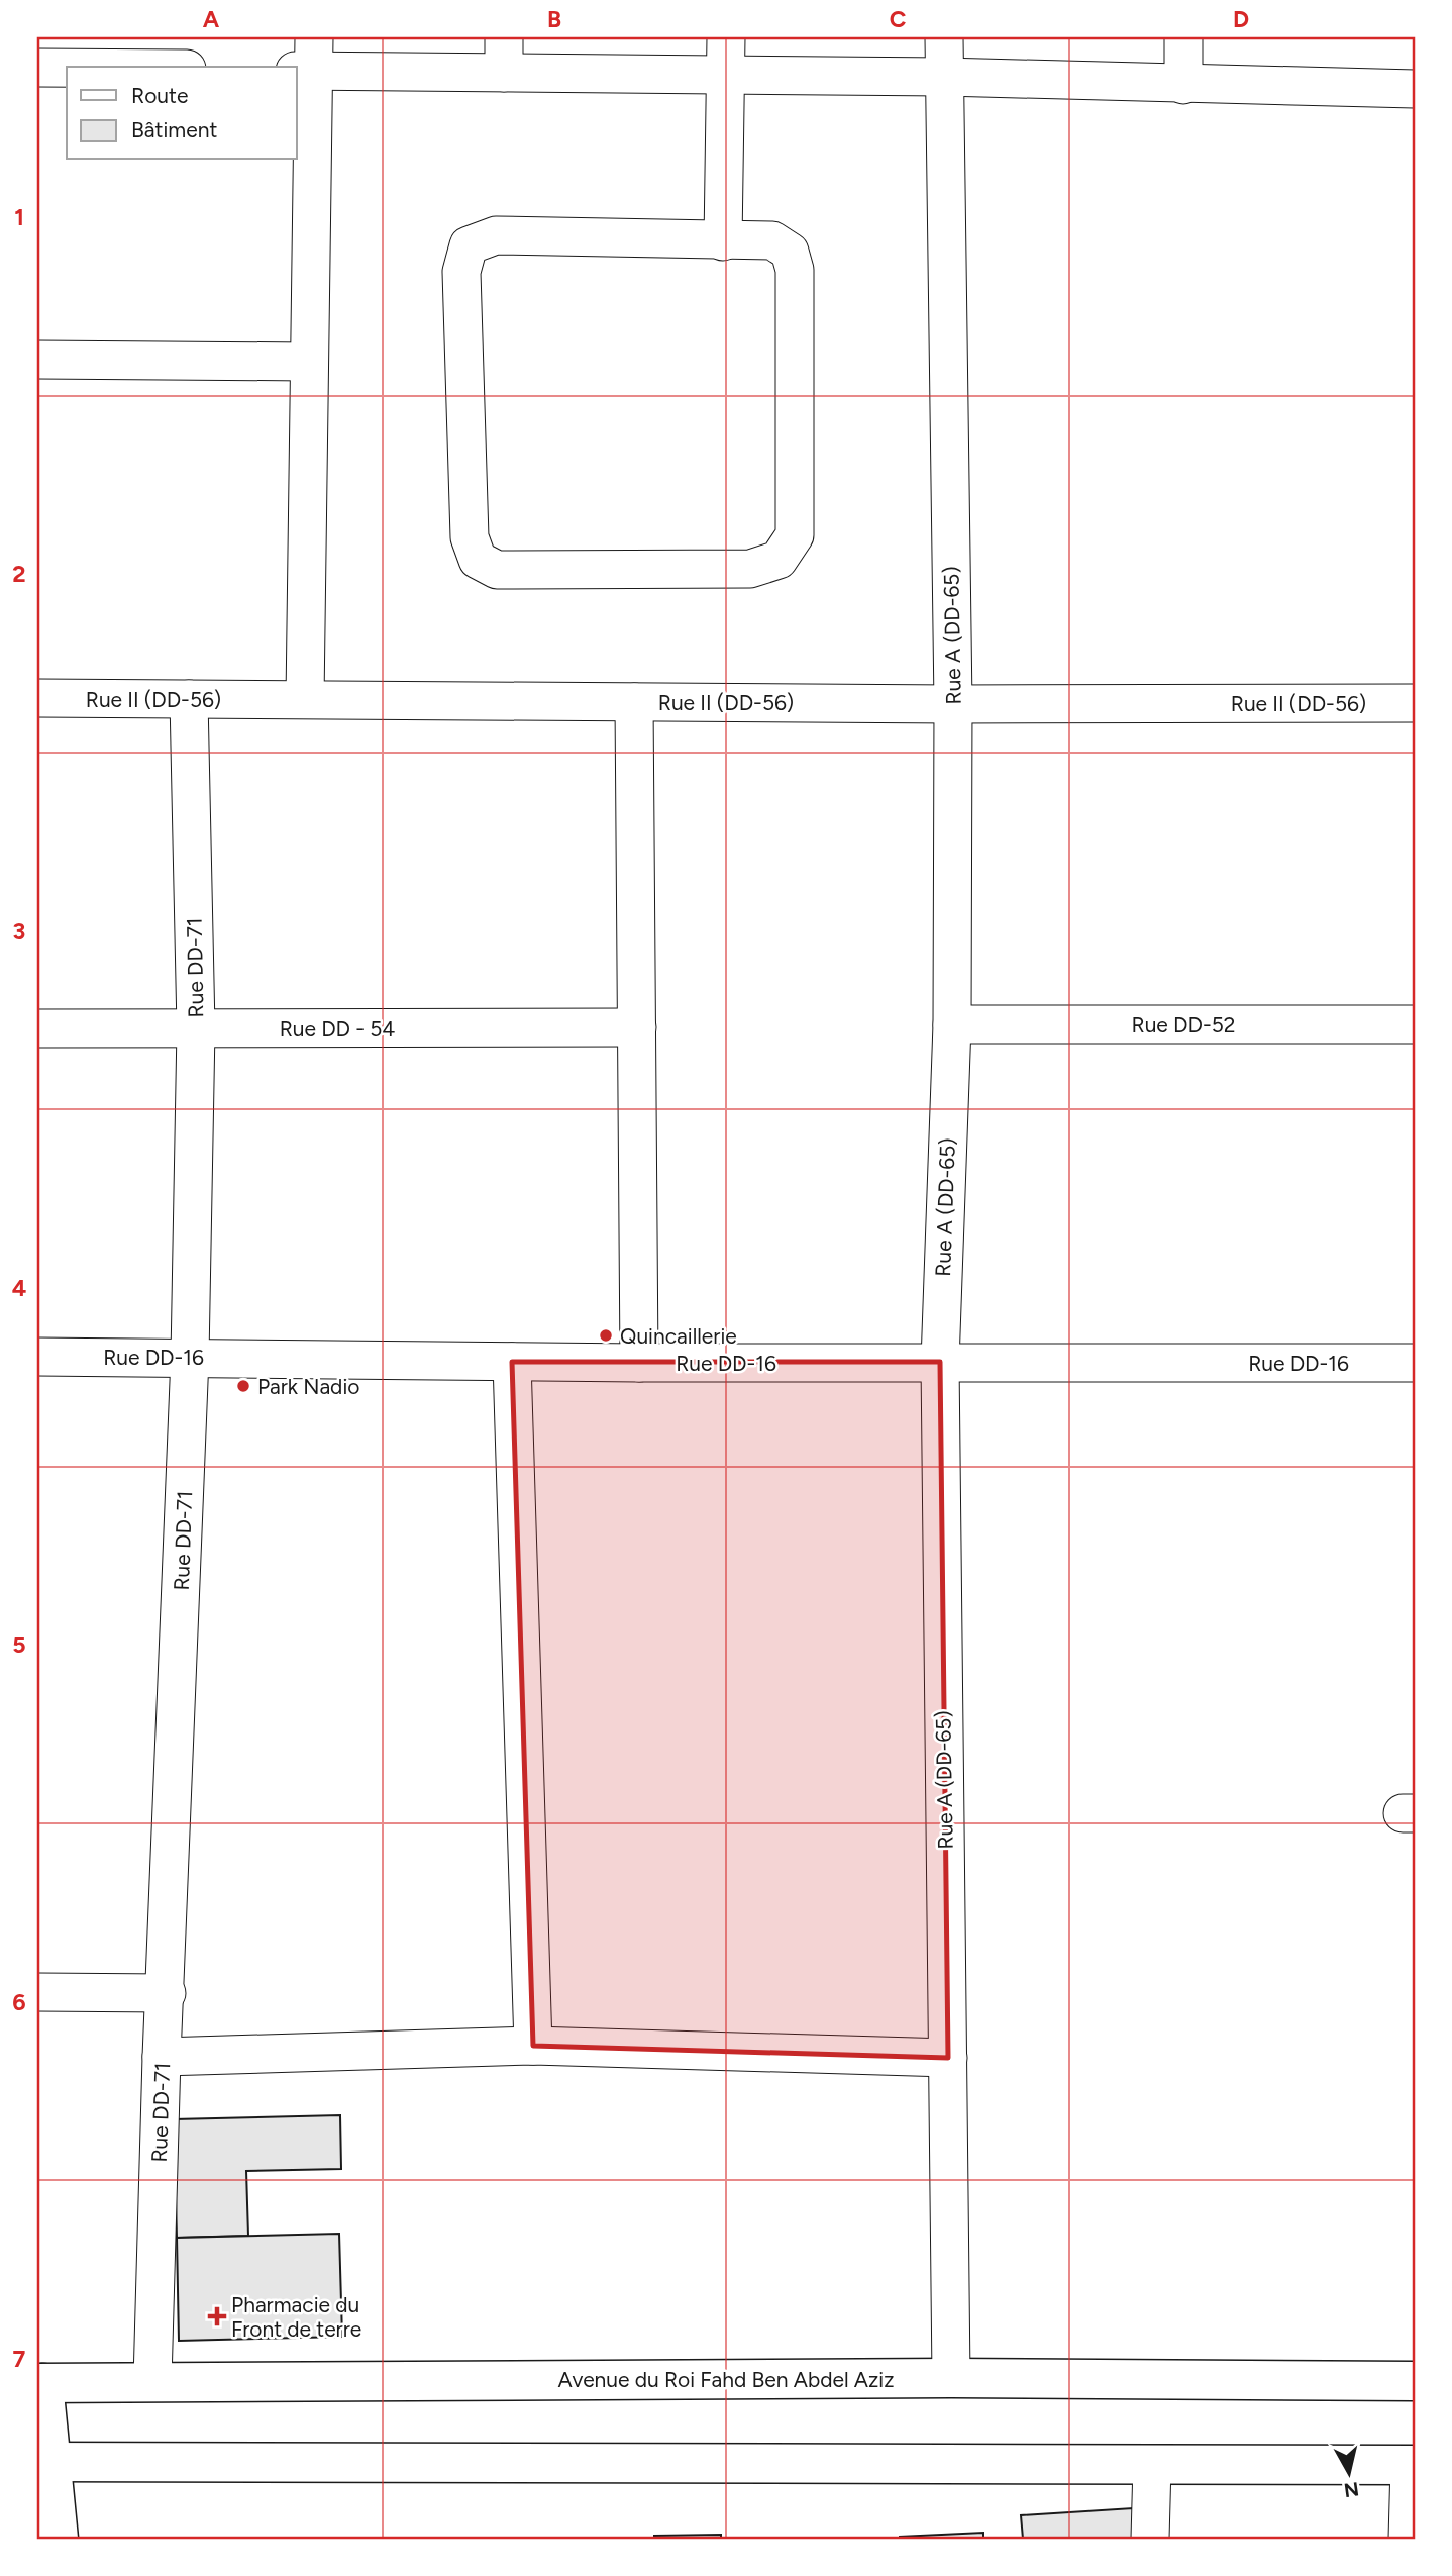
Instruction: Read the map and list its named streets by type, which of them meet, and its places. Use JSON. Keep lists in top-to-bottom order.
{
  "streets": {
    "main road": ["Avenue du Roi Fahd Ben Abdel Aziz"],
    "street": [
      "Rue A (DD-65)",
      "Rue II (DD-56)",
      "Rue DD-71",
      "Rue DD-52",
      "Rue DD - 54",
      "Rue DD-16"
    ]
  },
  "crossings": [
    ["Rue A (DD-65)", "Rue II (DD-56)"],
    ["Rue A (DD-65)", "Rue DD-52"],
    ["Rue A (DD-65)", "Rue DD-16"],
    ["Rue A (DD-65)", "Avenue du Roi Fahd Ben Abdel Aziz"],
    ["Rue II (DD-56)", "Rue DD-71"],
    ["Rue DD-71", "Rue DD - 54"],
    ["Rue DD-71", "Rue DD-16"],
    ["Rue DD-71", "Avenue du Roi Fahd Ben Abdel Aziz"]
  ],
  "places": {
    "other": ["Quincaillerie", "Park Nadio"],
    "health": ["Pharmacie du Front de terre"]
  },
  "legend": ["Route", "Bâtiment"],
  "north": "bottom",
  "grid": {
    "columns": [
      "A",
      "B",
      "C",
      "D"
    ],
    "rows": [
      "1",
      "2",
      "3",
      "4",
      "5",
      "6",
      "7"
    ]
  }
}
